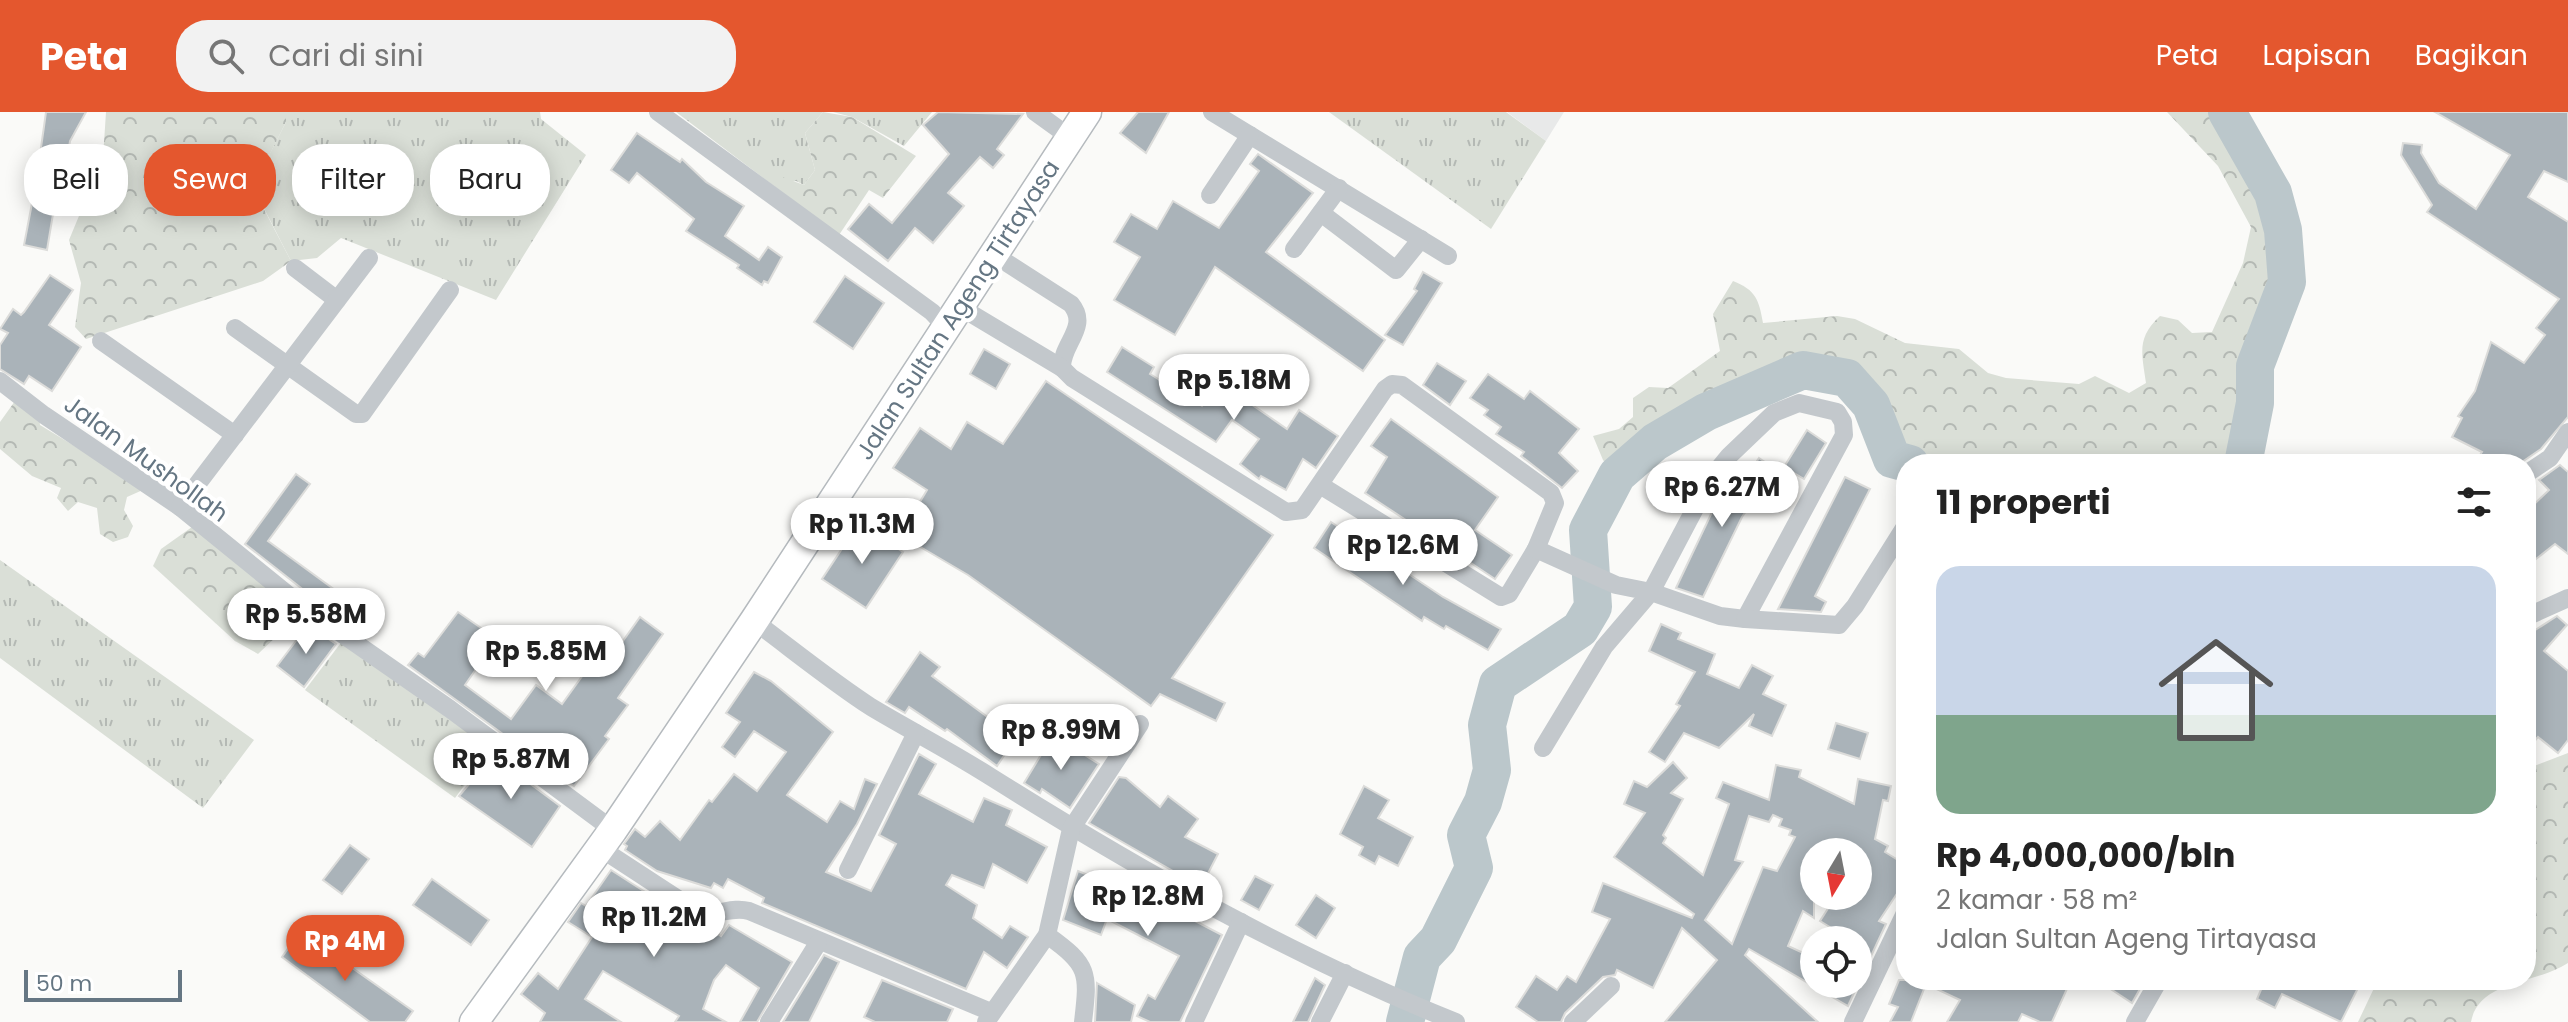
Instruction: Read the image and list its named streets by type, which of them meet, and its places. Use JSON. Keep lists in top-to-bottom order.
{
  "streets": {
    "main road": ["Jalan Sultan Ageng Tirtayasa"],
    "street": ["Jalan Mushollah"]
  },
  "crossings": [
    ["Jalan Sultan Ageng Tirtayasa", "Jalan Mushollah"]
  ],
  "scale_bar": "50 m",
  "north": "bottom",
  "page": {
    "header": "Peta",
    "search": "Cari di sini",
    "nav": ["Peta", "Lapisan", "Bagikan"],
    "chip": [
      "Beli",
      "Sewa",
      "Filter",
      "Baru"
    ],
    "price": [
      "Rp 5.18M",
      "Rp 6.27M",
      "Rp 11.3M",
      "Rp 12.6M",
      "Rp 5.58M",
      "Rp 5.85M",
      "Rp 8.99M",
      "Rp 5.87M",
      "Rp 12.8M",
      "Rp 11.2M",
      "Rp 4M"
    ],
    "heading": "11 properti",
    "list": [
      {
        "name": "Rp 4,000,000/bln",
        "note": "2 kamar · 58 m² · Jalan Sultan Ageng Tirtayasa"
      }
    ],
    "scale": "50 m"
  }
}
